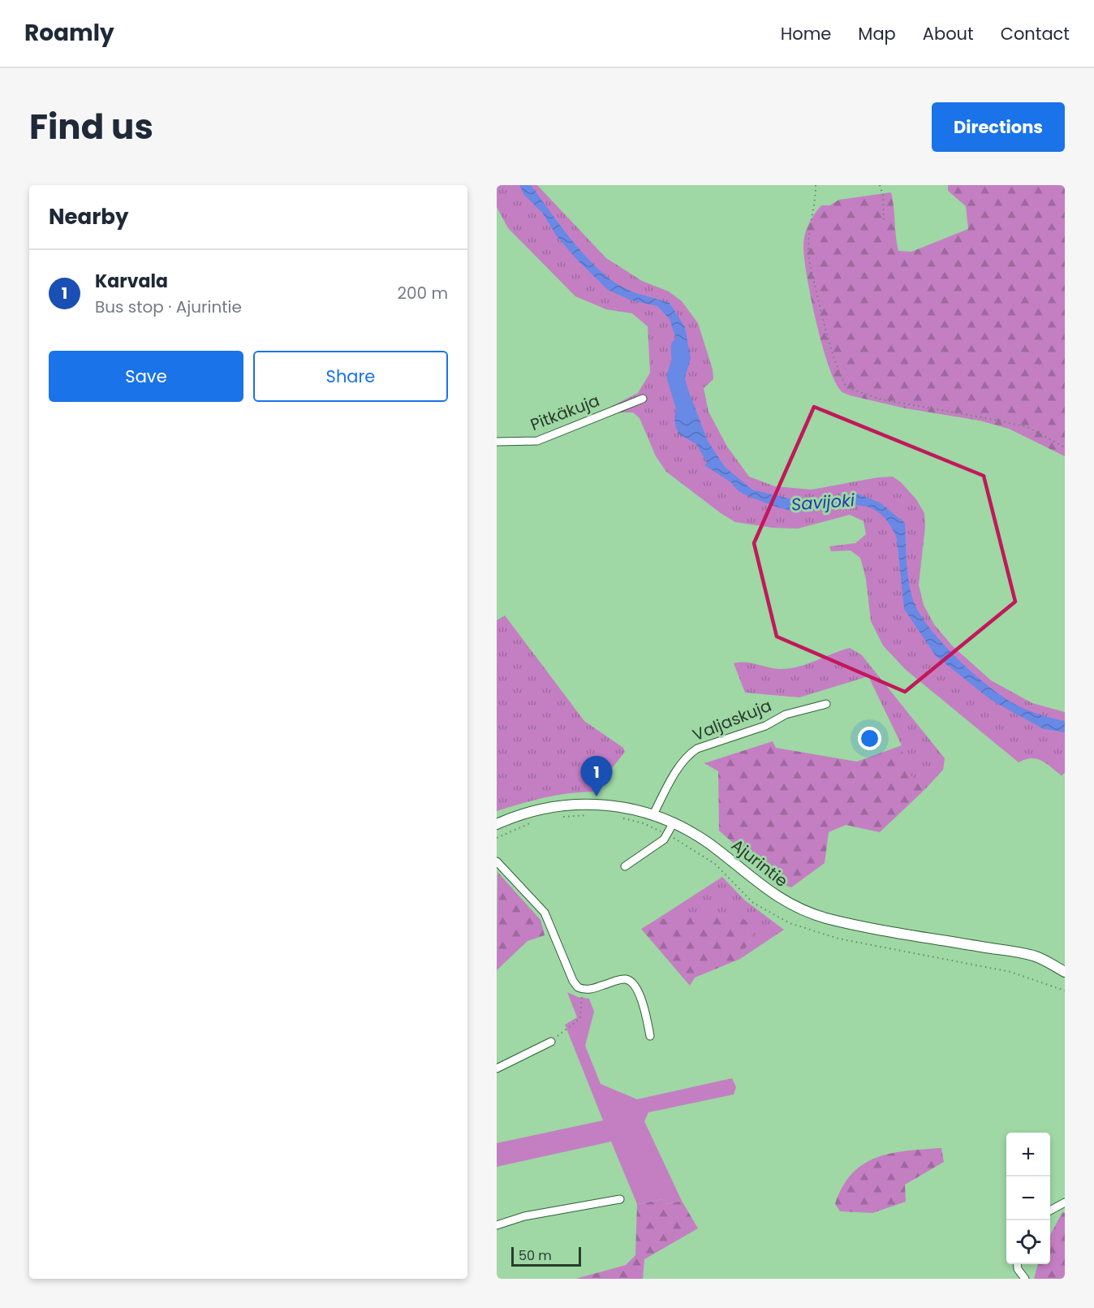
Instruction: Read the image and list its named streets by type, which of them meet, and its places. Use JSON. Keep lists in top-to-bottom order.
{
  "streets": {
    "street": ["Pitkäkuja", "Valjaskuja", "Ajurintie"]
  },
  "crossings": [
    ["Valjaskuja", "Ajurintie"]
  ],
  "water": ["Savijoki"],
  "scale_bar": "50 m",
  "page": {
    "header": "Roamly",
    "nav": [
      "Home",
      "Map",
      "About",
      "Contact"
    ],
    "title": "Find us",
    "buttons": [
      "Directions",
      ["Save", "Share"]
    ],
    "heading": "Nearby",
    "list": [
      {
        "mark": "1",
        "name": "Karvala",
        "note": "Bus stop · Ajurintie",
        "value": "200 m"
      }
    ],
    "pins": "1",
    "map_buttons": ["+", "−"],
    "scale": "50 m"
  }
}
